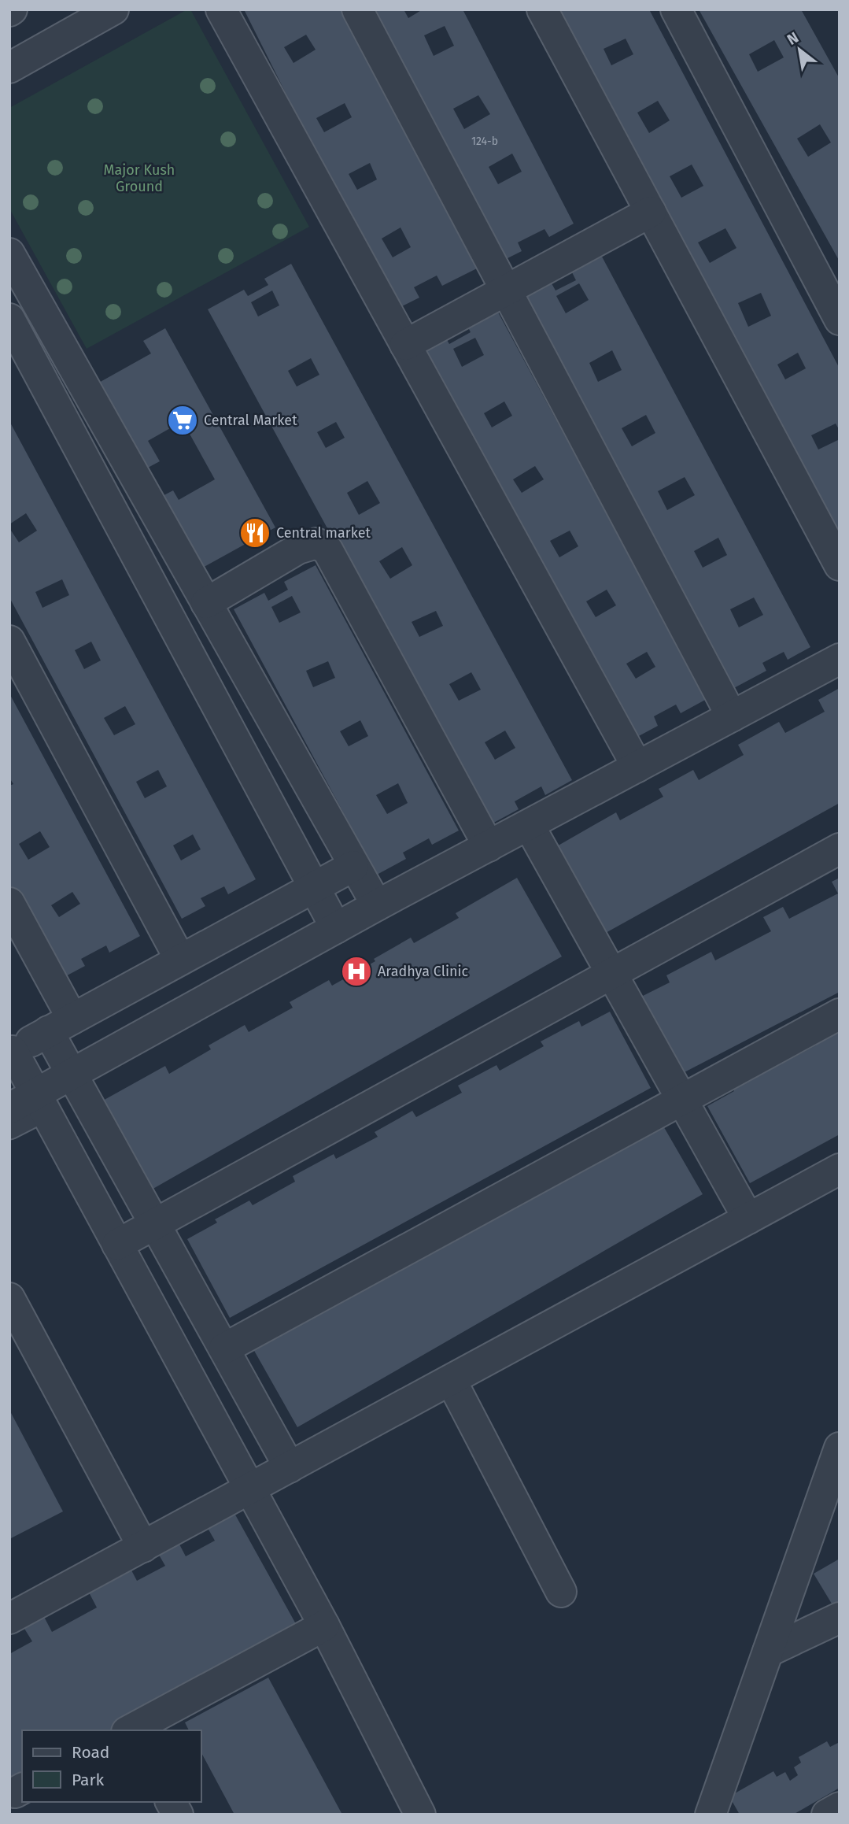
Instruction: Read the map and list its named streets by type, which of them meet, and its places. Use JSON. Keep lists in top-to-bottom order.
{
  "parks": ["Major Kush Ground"],
  "places": {
    "supermarket": ["Central Market"],
    "restaurant": ["Central market"],
    "hospital": ["Aradhya Clinic"]
  },
  "house_numbers": ["124-b"],
  "legend": ["Road", "Park"],
  "north": "top left"
}
